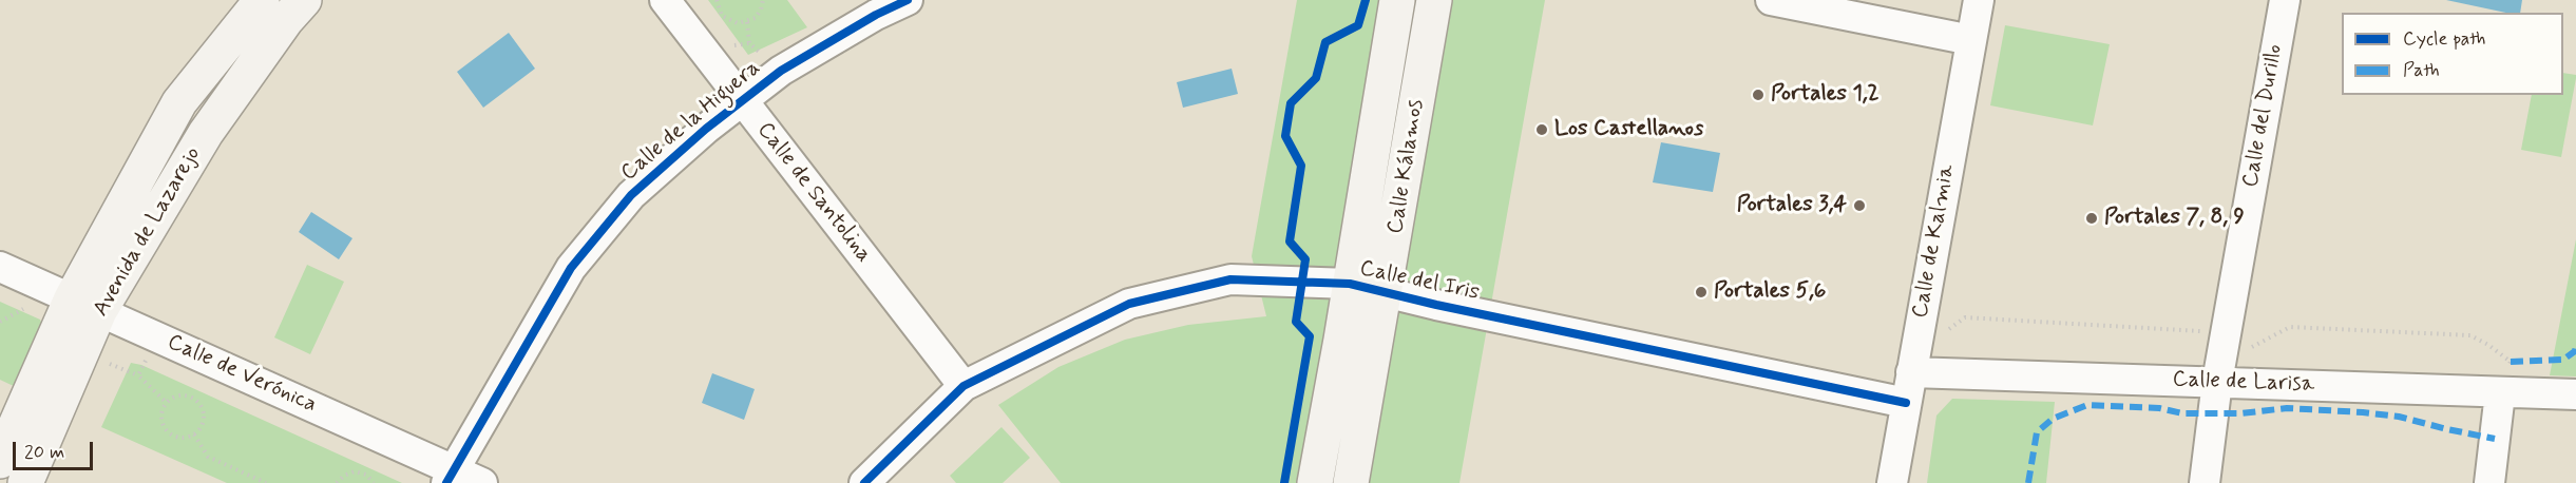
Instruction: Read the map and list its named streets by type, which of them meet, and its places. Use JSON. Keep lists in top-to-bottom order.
{
  "streets": {
    "street": [
      "Calle del Durillo",
      "Calle de la Higuera",
      "Calle Kálamos",
      "Calle de Santolina",
      "Avenida de Lazarejo",
      "Calle de Kalmia",
      "Calle del Iris",
      "Calle de Verónica",
      "Calle de Larisa"
    ]
  },
  "crossings": [
    ["Calle del Durillo", "Calle de Larisa"],
    ["Calle de la Higuera", "Calle de Santolina"],
    ["Calle de la Higuera", "Calle de Verónica"],
    ["Calle Kálamos", "Calle del Iris"],
    ["Calle de Santolina", "Calle del Iris"],
    ["Avenida de Lazarejo", "Calle de Verónica"],
    ["Calle de Kalmia", "Calle del Iris"],
    ["Calle de Kalmia", "Calle de Larisa"]
  ],
  "places": [
    "Portales 1,2",
    "Los Castellanos",
    "Portales 3,4",
    "Portales 7, 8, 9",
    "Portales 5,6"
  ],
  "legend": ["Cycle path", "Path"],
  "scale_bar": "20 m"
}
